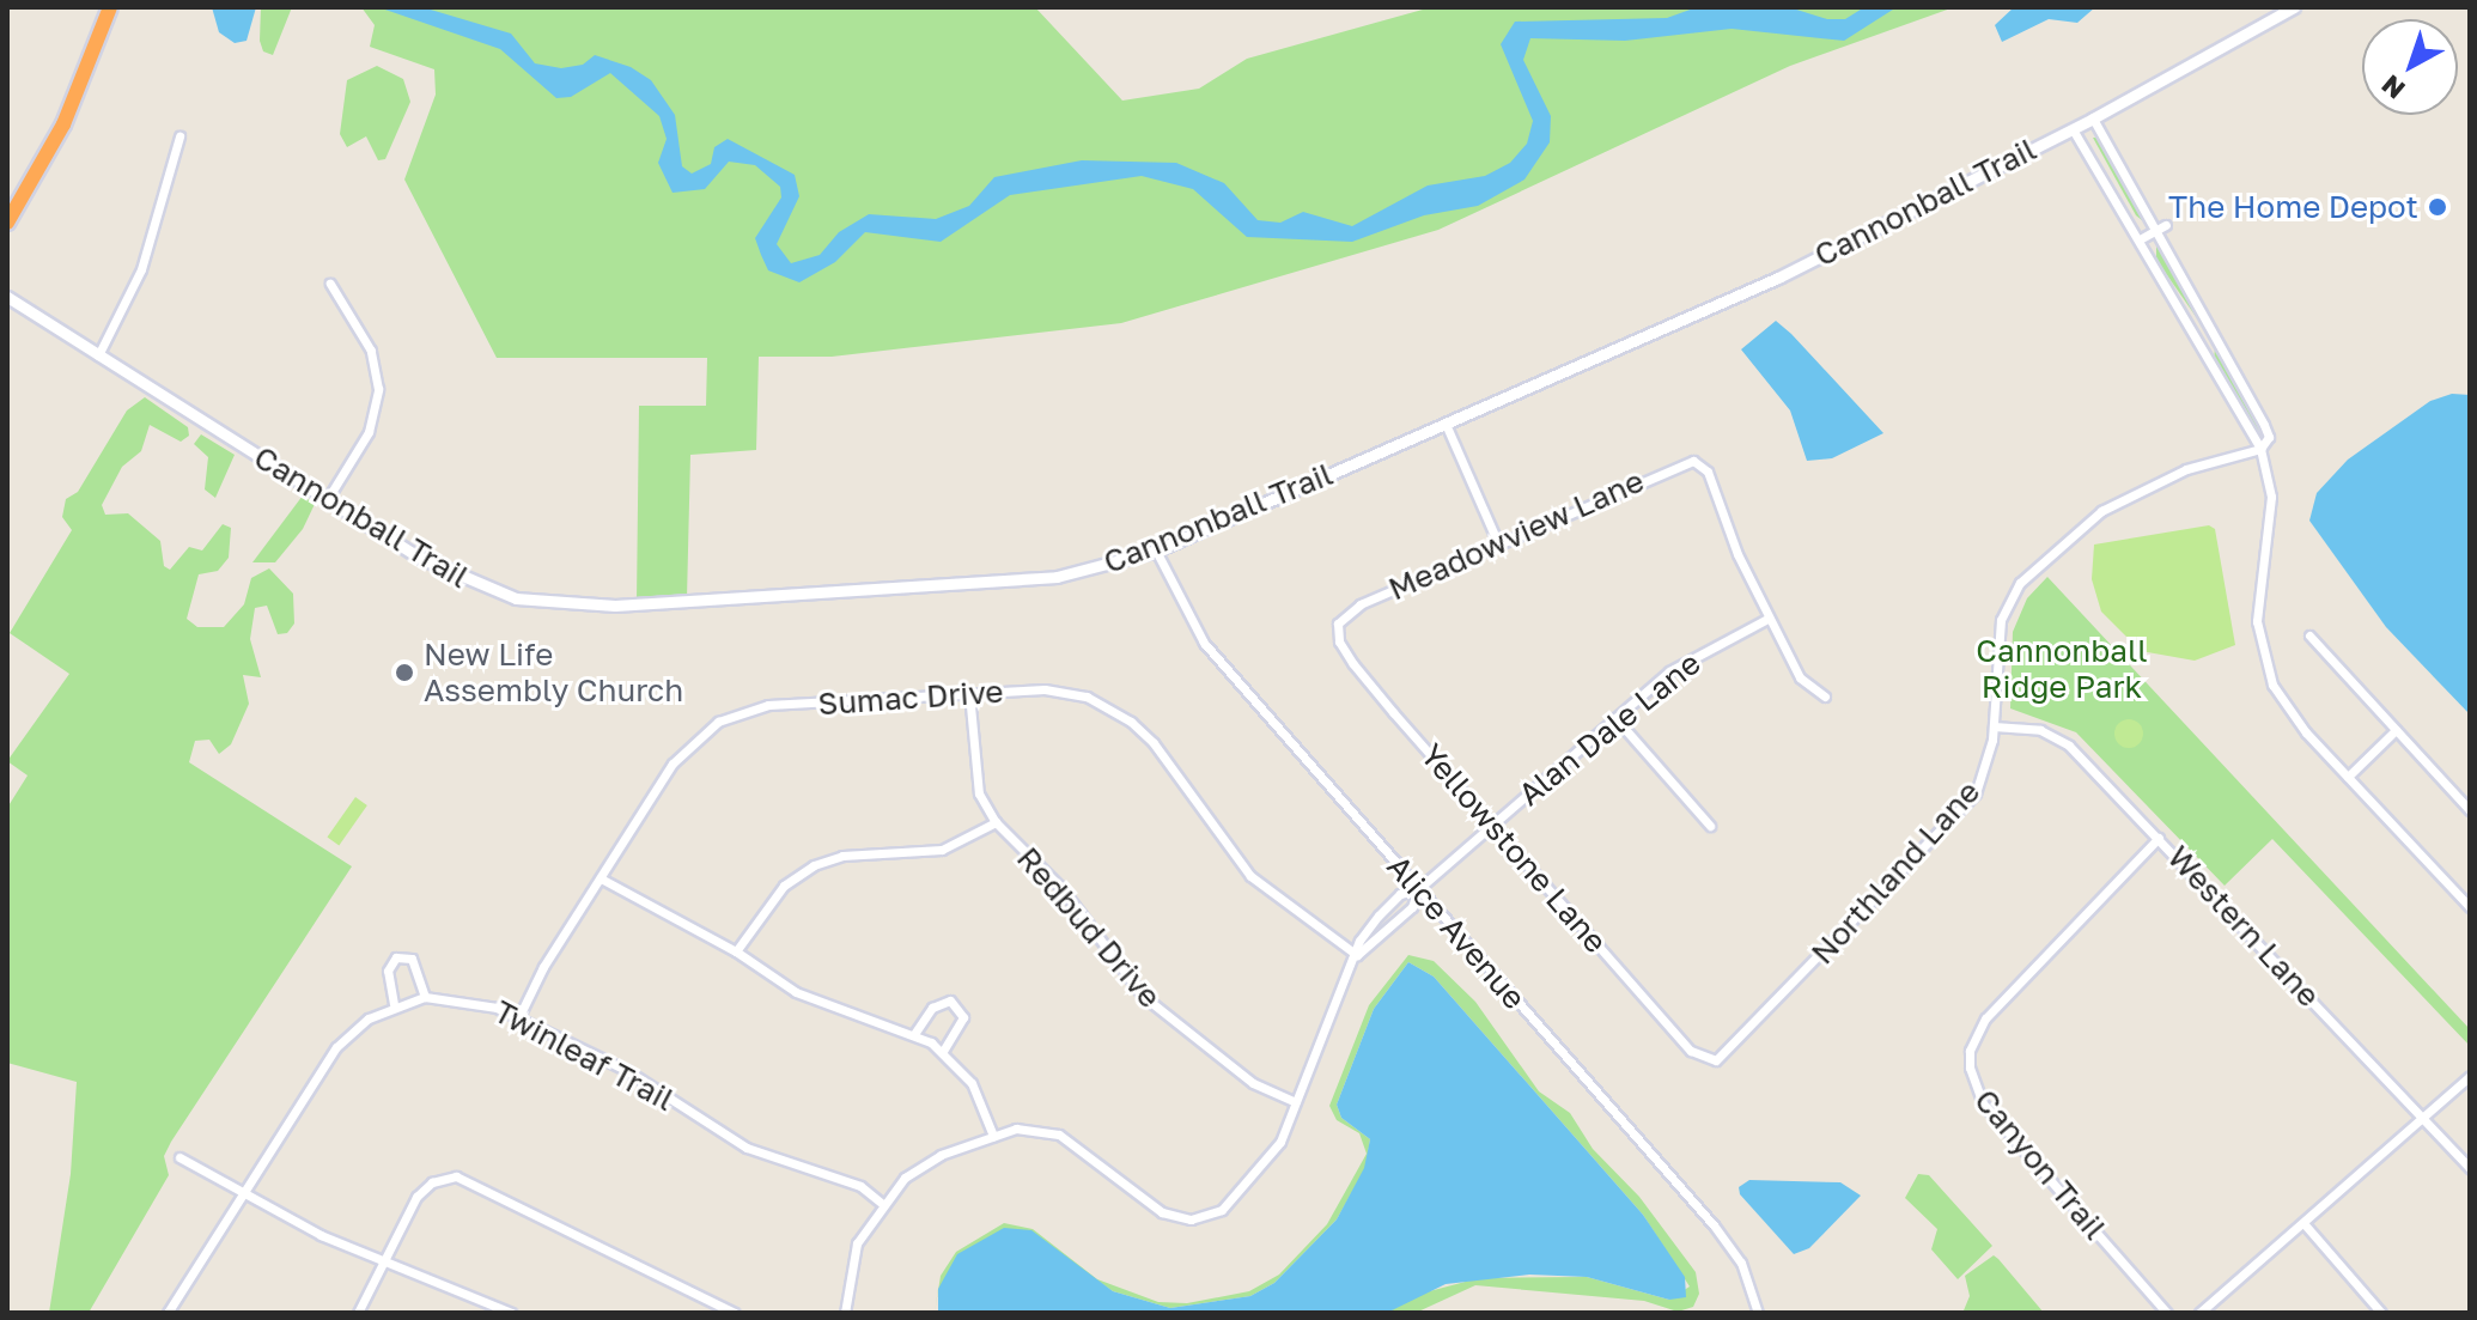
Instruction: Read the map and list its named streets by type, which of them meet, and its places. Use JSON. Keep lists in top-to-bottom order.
{
  "streets": {
    "main road": ["Cannonball Trail"],
    "street": [
      "Meadowview Lane",
      "Sumac Drive",
      "Alan Dale Lane",
      "Yellowstone Lane",
      "Northland Lane",
      "Western Lane",
      "Redbud Drive",
      "Alice Avenue",
      "Twinleaf Trail",
      "Canyon Trail"
    ]
  },
  "crossings": [
    ["Cannonball Trail", "Alice Avenue"],
    ["Meadowview Lane", "Alan Dale Lane"],
    ["Meadowview Lane", "Yellowstone Lane"],
    ["Sumac Drive", "Alan Dale Lane"],
    ["Sumac Drive", "Redbud Drive"],
    ["Sumac Drive", "Twinleaf Trail"],
    ["Alan Dale Lane", "Yellowstone Lane"],
    ["Alan Dale Lane", "Redbud Drive"],
    ["Alan Dale Lane", "Alice Avenue"],
    ["Alan Dale Lane", "Twinleaf Trail"],
    ["Yellowstone Lane", "Northland Lane"],
    ["Northland Lane", "Western Lane"],
    ["Western Lane", "Canyon Trail"]
  ],
  "parks": ["Cannonball Ridge Park"],
  "places": ["The Home Depot", "New Life Assembly Church"],
  "north": "bottom left"
}
